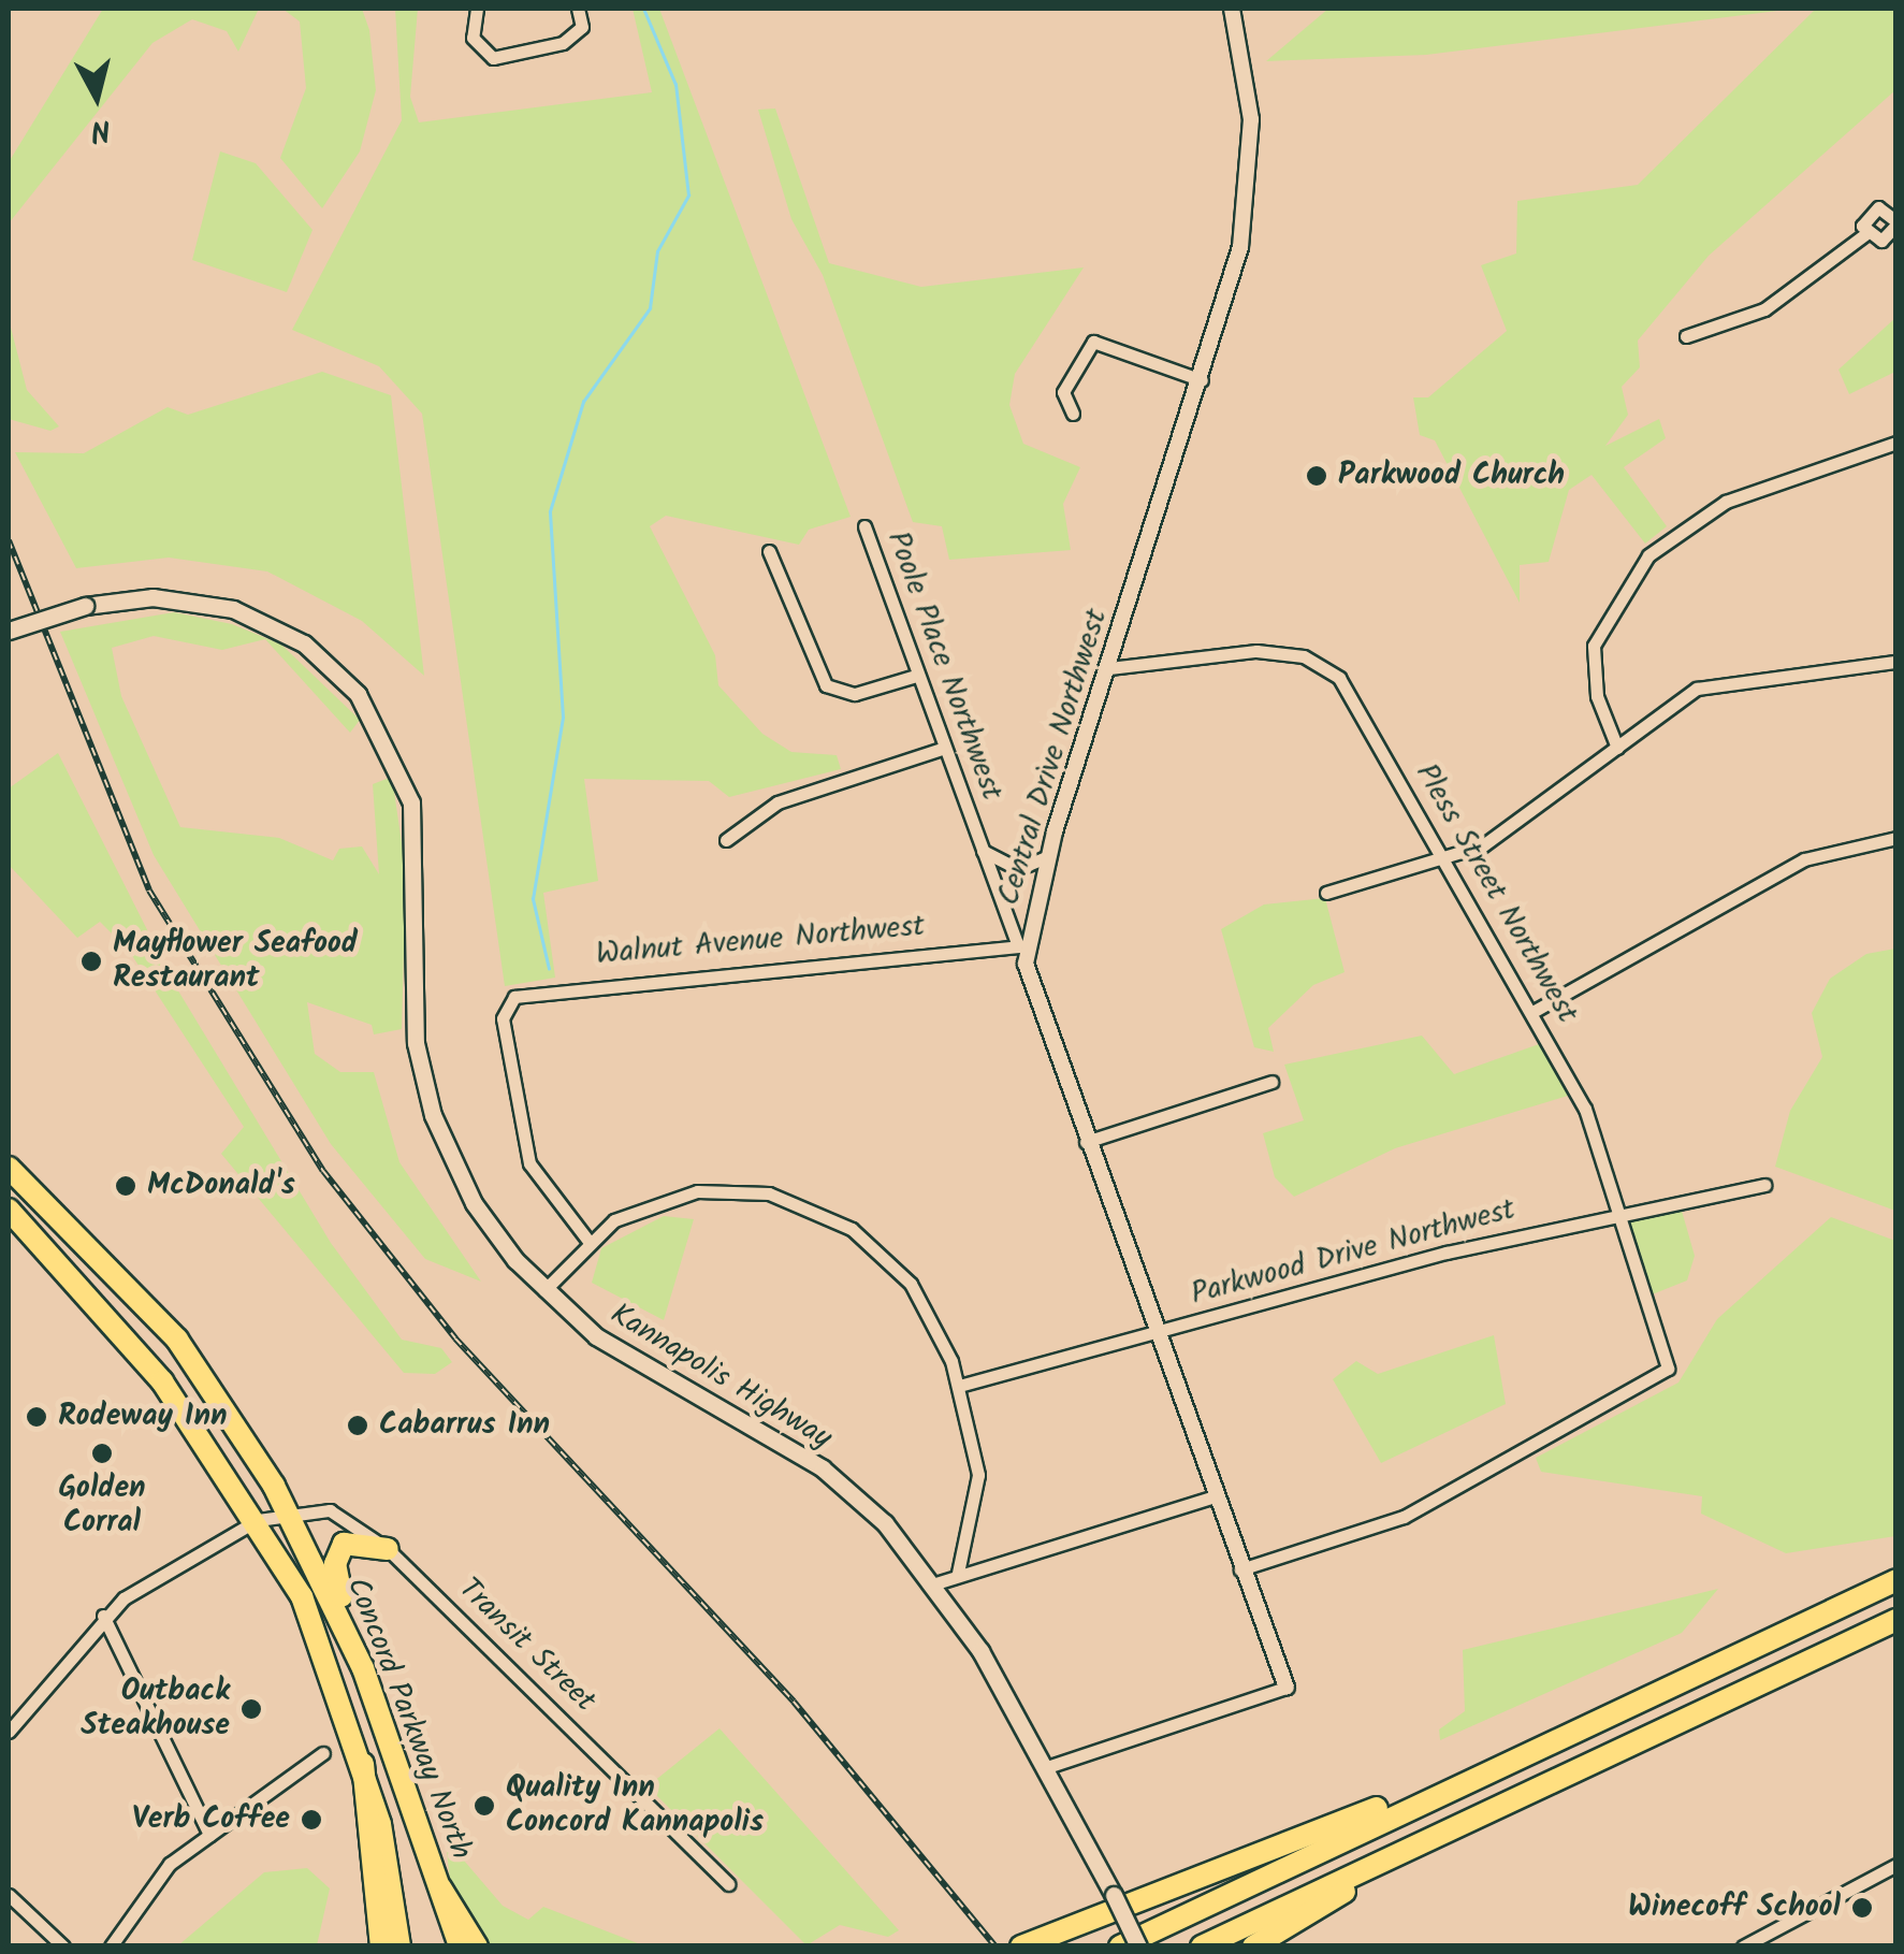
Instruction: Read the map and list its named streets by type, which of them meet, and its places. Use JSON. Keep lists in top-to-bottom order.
{
  "streets": {
    "highway": ["Concord Parkway North"],
    "main road": ["Kannapolis Highway"],
    "street": [
      "Poole Place Northwest",
      "Central Drive Northwest",
      "Pless Street Northwest",
      "Walnut Avenue Northwest",
      "Parkwood Drive Northwest",
      "Transit Street"
    ]
  },
  "crossings": [
    ["Poole Place Northwest", "Central Drive Northwest"],
    ["Poole Place Northwest", "Walnut Avenue Northwest"],
    ["Central Drive Northwest", "Pless Street Northwest"],
    ["Central Drive Northwest", "Walnut Avenue Northwest"],
    ["Central Drive Northwest", "Parkwood Drive Northwest"],
    ["Pless Street Northwest", "Parkwood Drive Northwest"],
    ["Transit Street", "Concord Parkway North"]
  ],
  "places": [
    "Parkwood Church",
    "Mayflower Seafood Restaurant",
    "McDonald's",
    "Rodeway Inn",
    "Cabarrus Inn",
    "Golden Corral",
    "Outback Steakhouse",
    "Quality Inn Concord Kannapolis",
    "Verb Coffee",
    "Winecoff School"
  ],
  "north": "bottom"
}
